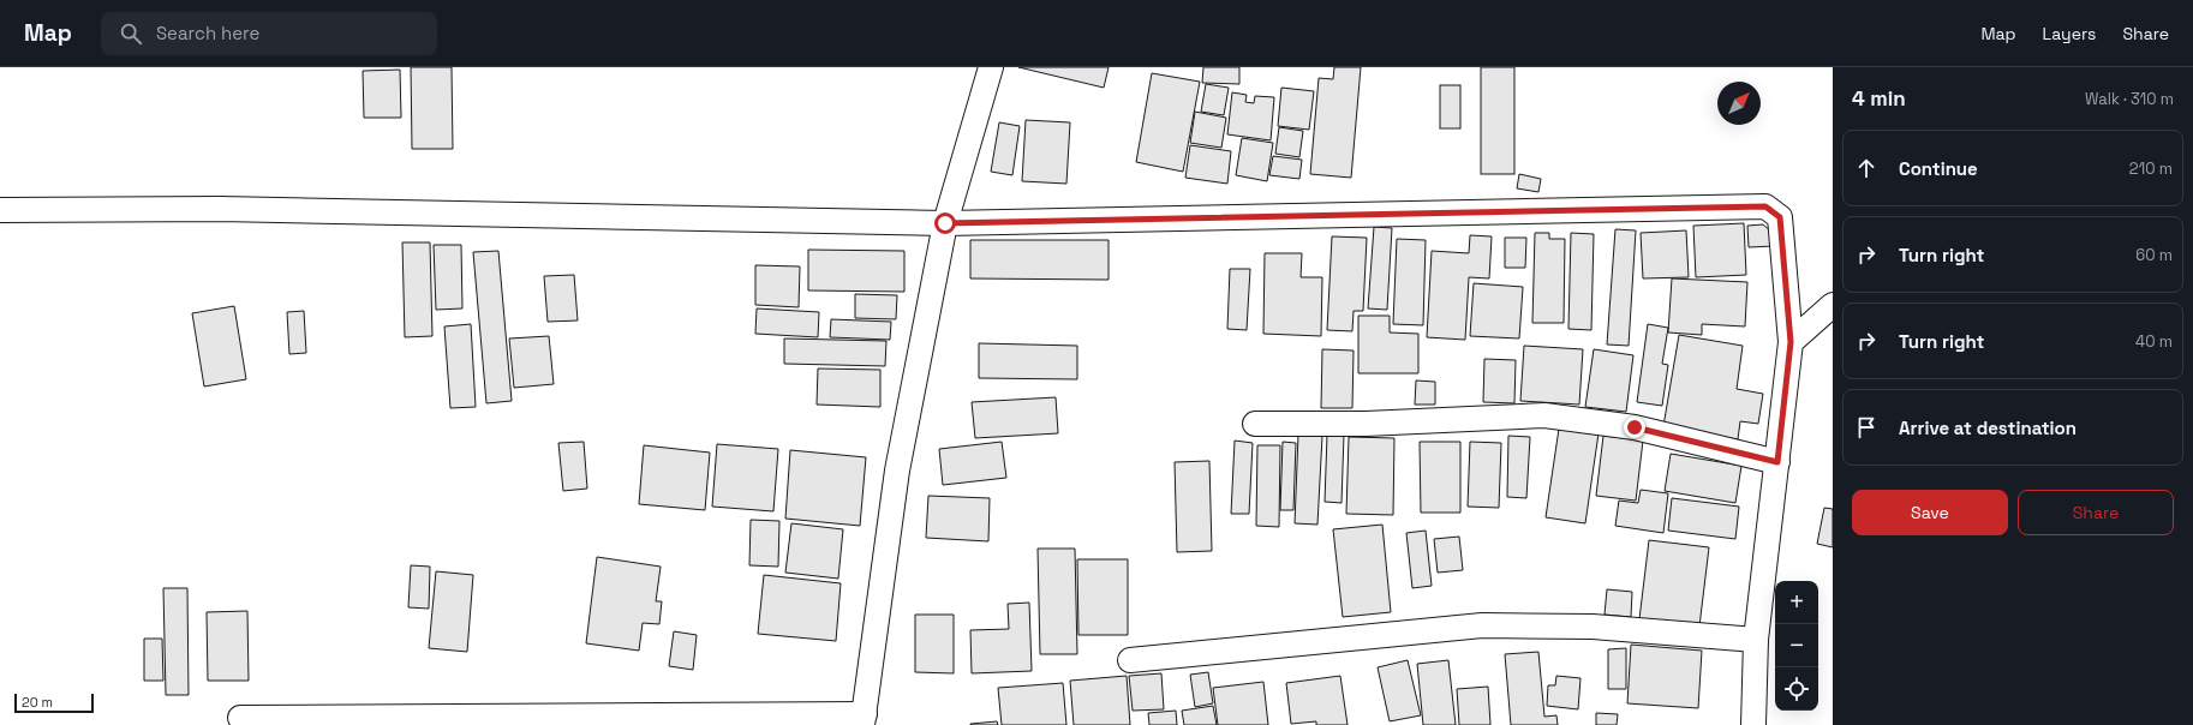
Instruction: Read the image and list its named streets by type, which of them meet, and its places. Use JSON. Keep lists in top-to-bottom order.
{
  "scale_bar": "20 m",
  "north": "top right",
  "page": {
    "header": "Map",
    "search": "Search here",
    "nav": ["Map", "Layers", "Share"],
    "heading": ["4 min", "Walk · 310 m"],
    "list": [
      ["Continue", "210 m"],
      ["Turn right", "60 m"],
      ["Turn right", "40 m"],
      "Arrive at destination"
    ],
    "buttons": ["Save", "Share"],
    "map_buttons": ["+", "−"],
    "scale": "20 m"
  }
}
